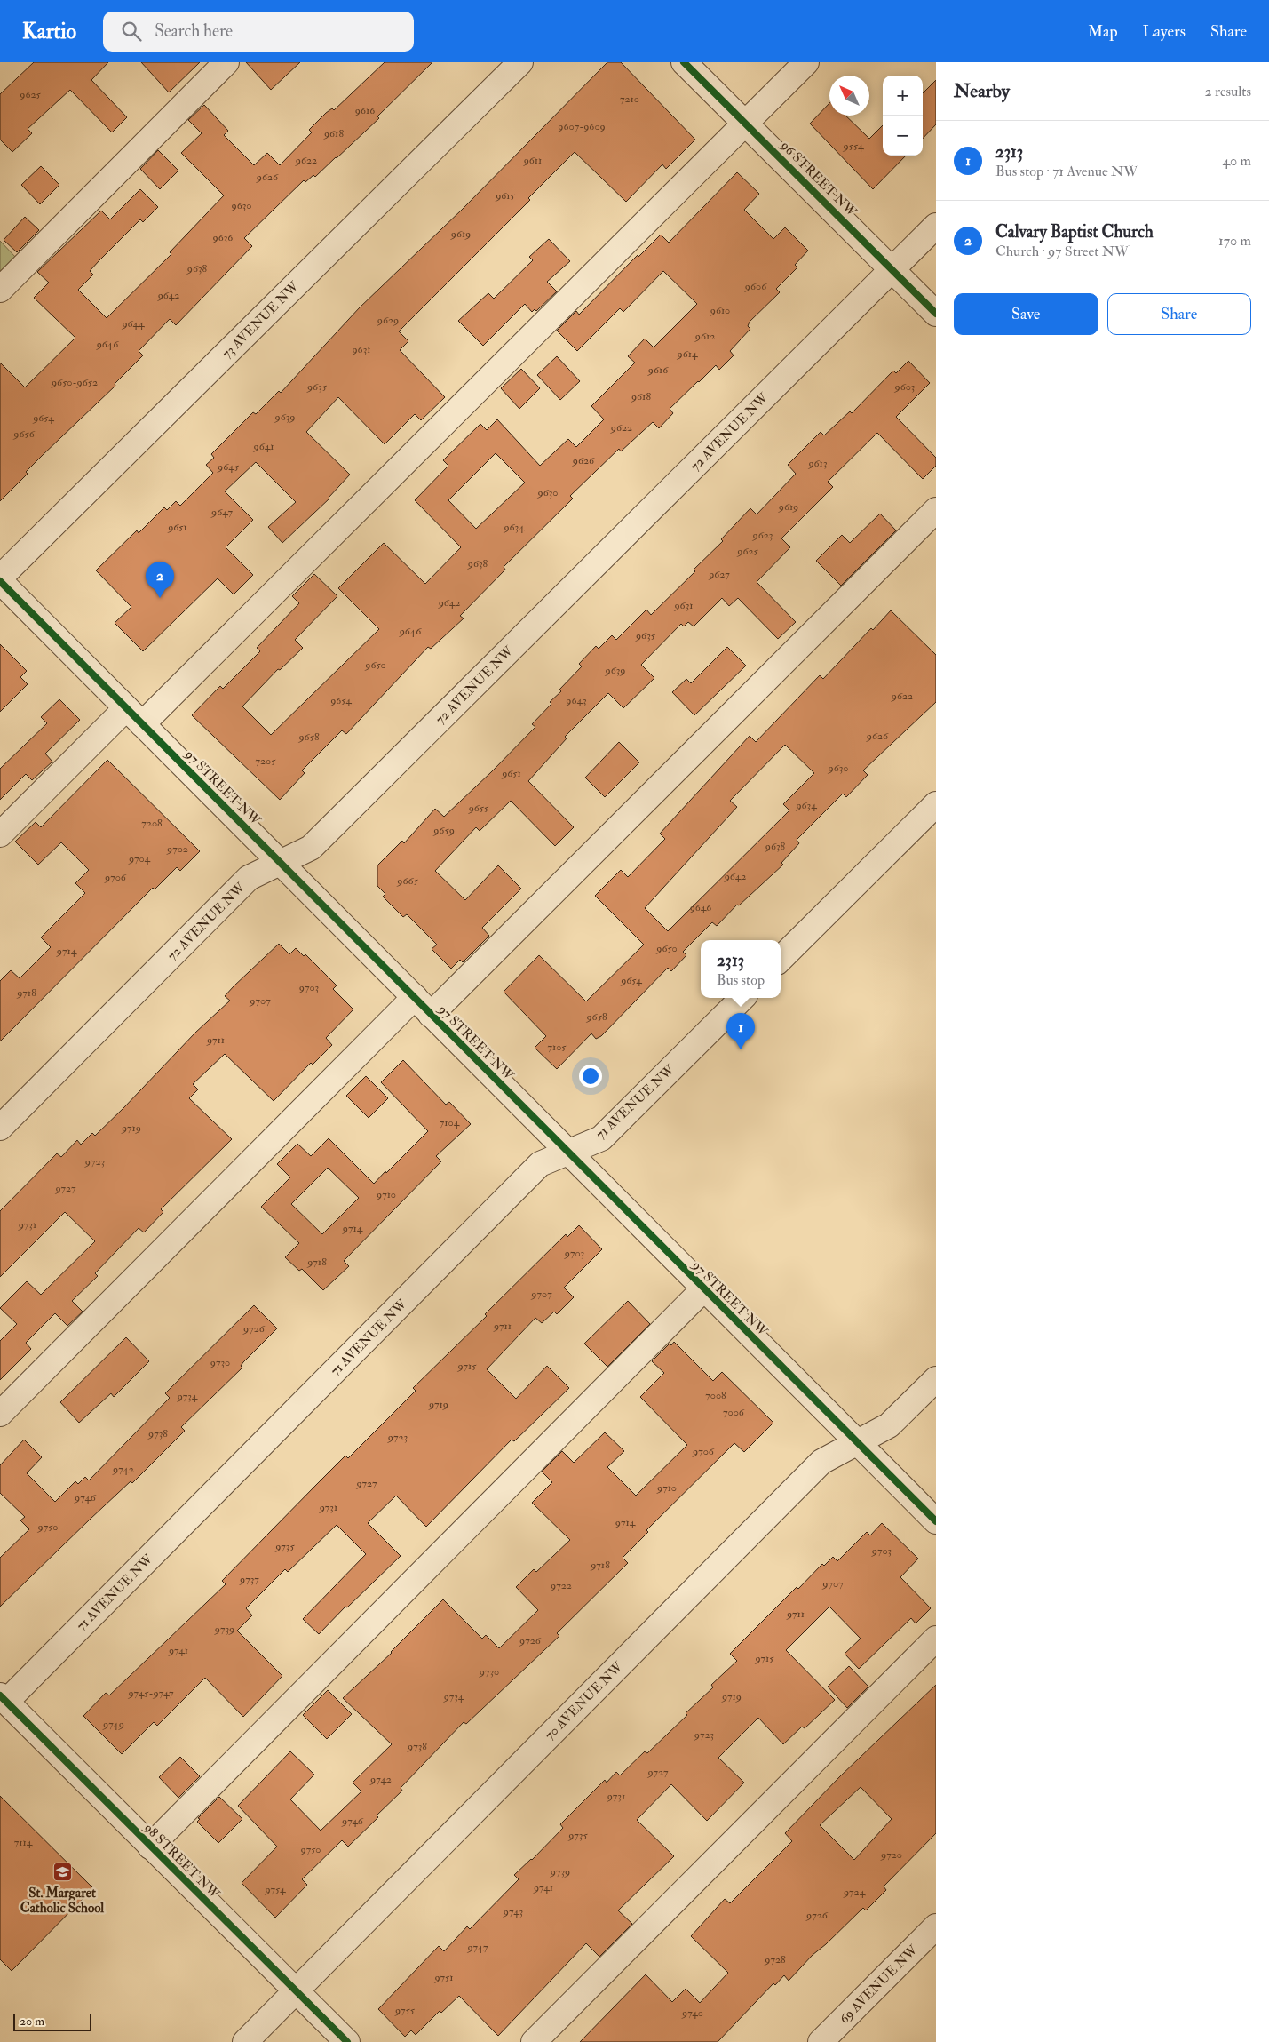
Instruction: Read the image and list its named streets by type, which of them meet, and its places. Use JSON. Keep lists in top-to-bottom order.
{
  "streets": {
    "street": [
      "96 STREET NW",
      "73 AVENUE NW",
      "72 AVENUE NW",
      "97 STREET NW",
      "71 AVENUE NW",
      "70 AVENUE NW",
      "98 STREET NW",
      "69 AVENUE NW"
    ]
  },
  "crossings": [
    ["96 STREET NW", "72 AVENUE NW"],
    ["73 AVENUE NW", "97 STREET NW"],
    ["72 AVENUE NW", "97 STREET NW"],
    ["97 STREET NW", "71 AVENUE NW"],
    ["97 STREET NW", "70 AVENUE NW"],
    ["71 AVENUE NW", "98 STREET NW"],
    ["70 AVENUE NW", "98 STREET NW"]
  ],
  "places": {
    "school or university": ["St. Margaret Catholic School"]
  },
  "house_numbers": [
    "9625",
    "7210",
    "9616",
    "9607-9609",
    "9618",
    "9554",
    "9622",
    "9611",
    "9626",
    "9615",
    "9630",
    "9619",
    "9636",
    "9638",
    "9606",
    "9642",
    "9610",
    "9629",
    "9644",
    "9612",
    "9646",
    "9631",
    "9614",
    "9616",
    "9650-9652",
    "9635",
    "9603",
    "9618",
    "9639",
    "9654",
    "9622",
    "9656",
    "9641",
    "9626",
    "9613",
    "9645",
    "9630",
    "9619",
    "9647",
    "9651",
    "9634",
    "9623",
    "9625",
    "9638",
    "9627",
    "9642",
    "9631",
    "9646",
    "9635",
    "9650",
    "9639",
    "9622",
    "9654",
    "9643",
    "9626",
    "9658",
    "7205",
    "9630",
    "9651",
    "9634",
    "9655",
    "7208",
    "9659",
    "9638",
    "9702",
    "9704",
    "9642",
    "9706",
    "9665",
    "9646",
    "9650",
    "9714",
    "9654",
    "9703",
    "9718",
    "9707",
    "9658",
    "9711",
    "7105",
    "7104",
    "9719",
    "9723",
    "9727",
    "9710",
    "9731",
    "9714",
    "9703",
    "9718",
    "9707",
    "9711",
    "9726",
    "9730",
    "9715",
    "7008",
    "9734",
    "9719",
    "7006",
    "9738",
    "9723",
    "9706",
    "9742",
    "9727",
    "9710",
    "9746",
    "9731",
    "9714",
    "9750",
    "9735",
    "9703",
    "9718",
    "9737",
    "9707",
    "9722",
    "9711",
    "9739",
    "9726",
    "9741",
    "9715",
    "9730",
    "9745-9747",
    "9734",
    "9719",
    "9749",
    "9723",
    "9738",
    "9727",
    "9742",
    "9731",
    "9746",
    "9735",
    "7114",
    "9750",
    "9720",
    "9739",
    "9741",
    "9754",
    "9724",
    "9743",
    "9726",
    "9747",
    "9728",
    "9751",
    "9755",
    "9740"
  ],
  "scale_bar": "20 m",
  "north": "top left",
  "page": {
    "header": "Kartio",
    "search": "Search here",
    "nav": ["Map", "Layers", "Share"],
    "heading": ["Nearby", "2 results"],
    "map_buttons": ["+", "−"],
    "list": [
      {
        "mark": "1",
        "name": "2313",
        "note": "Bus stop · 71 Avenue NW",
        "value": "40 m"
      },
      {
        "mark": "2",
        "name": "Calvary Baptist Church",
        "note": "Church · 97 Street NW",
        "value": "170 m"
      }
    ],
    "buttons": ["Save", "Share"],
    "pins": ["2", "1"],
    "popup": ["2313", "Bus stop"],
    "scale": "20 m"
  }
}
